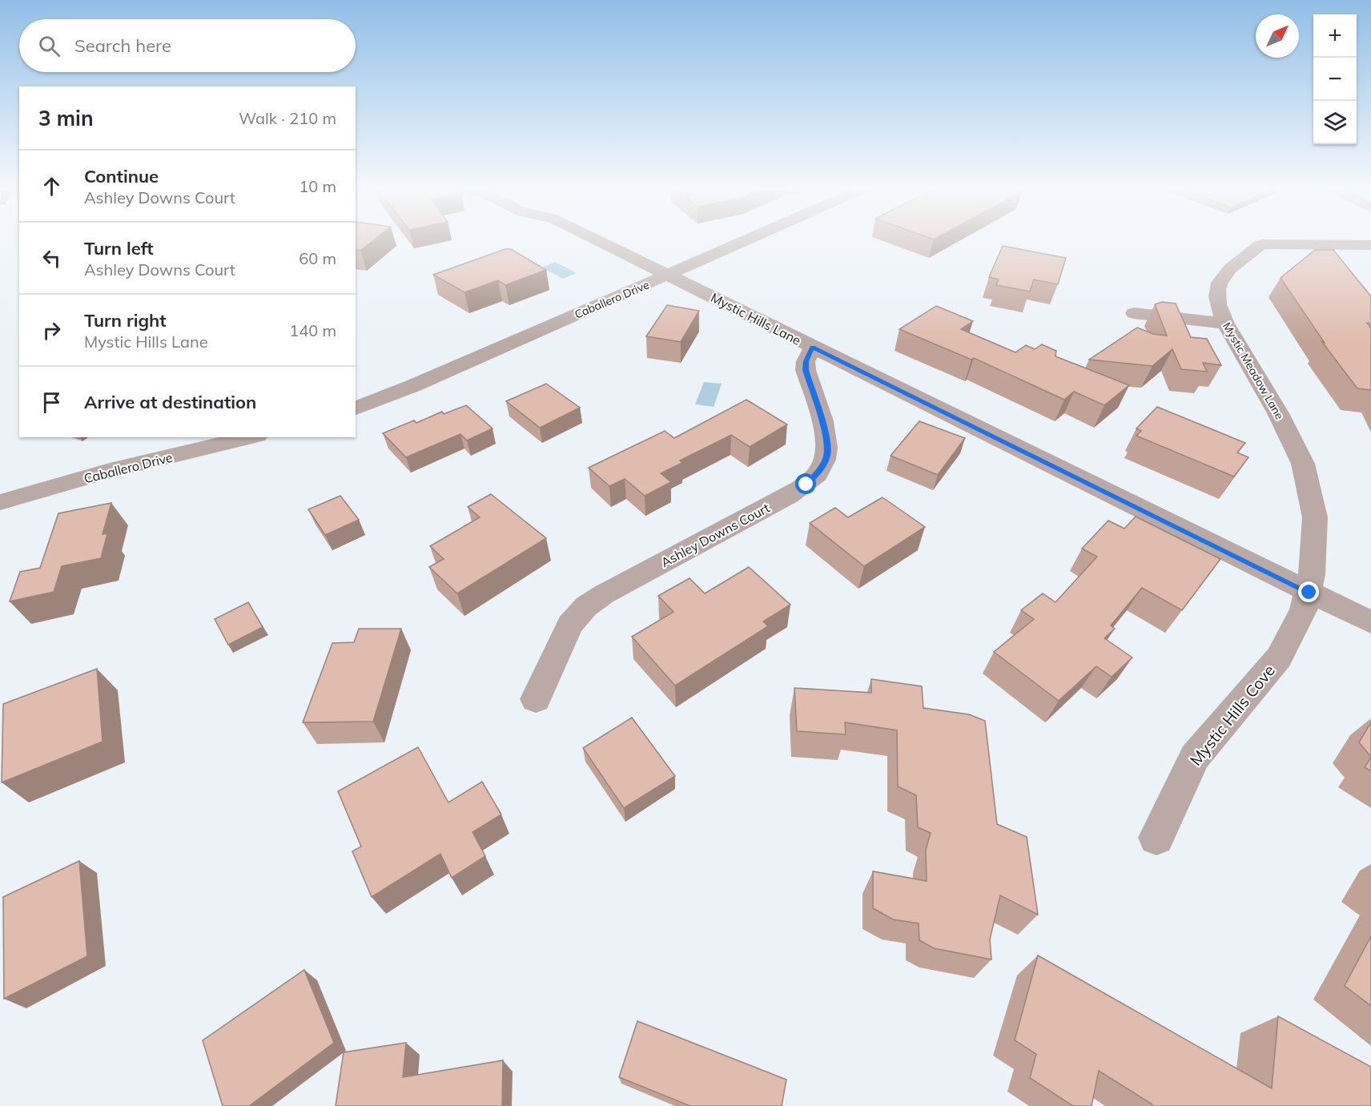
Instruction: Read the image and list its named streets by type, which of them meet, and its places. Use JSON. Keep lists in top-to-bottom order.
{
  "streets": {
    "street": [
      "Caballero Drive",
      "Mystic Hills Lane",
      "Mystic Meadow Lane",
      "Ashley Downs Court",
      "Mystic Hills Cove"
    ]
  },
  "crossings": [
    ["Caballero Drive", "Mystic Hills Lane"],
    ["Mystic Hills Lane", "Mystic Meadow Lane"],
    ["Mystic Hills Lane", "Ashley Downs Court"],
    ["Mystic Hills Lane", "Mystic Hills Cove"],
    ["Mystic Meadow Lane", "Mystic Hills Cove"]
  ],
  "north": "top right",
  "page": {
    "map_buttons": ["+", "−"],
    "search": "Search here",
    "heading": ["3 min", "Walk · 210 m"],
    "list": [
      ["Continue", "Ashley Downs Court", "10 m"],
      ["Turn left", "Ashley Downs Court", "60 m"],
      ["Turn right", "Mystic Hills Lane", "140 m"],
      "Arrive at destination"
    ]
  }
}
